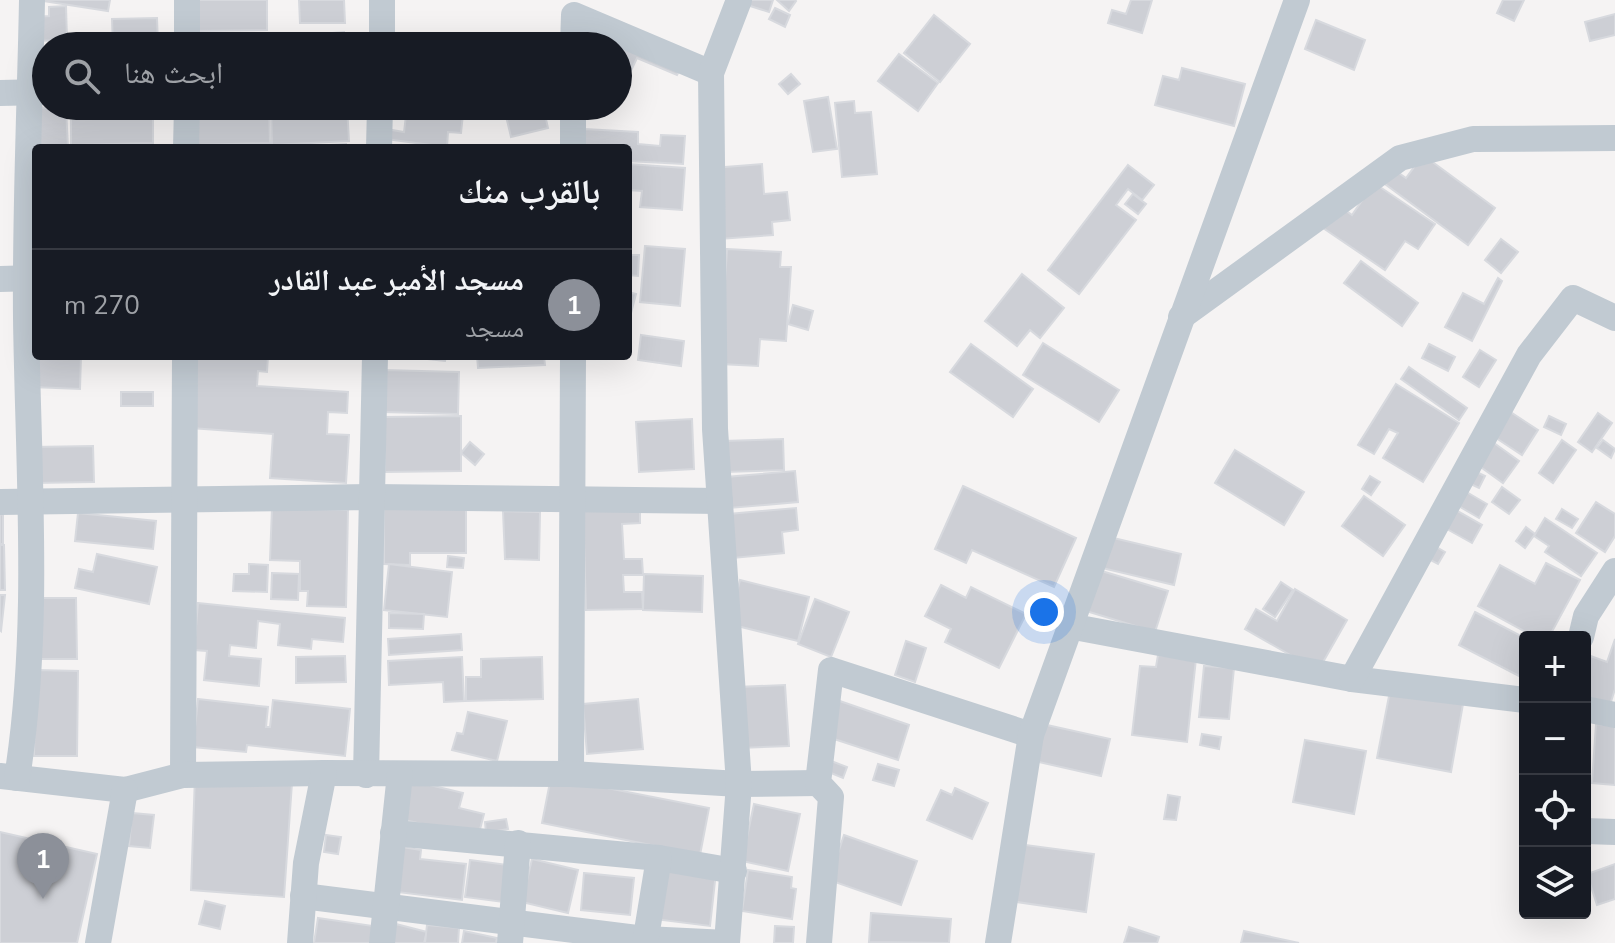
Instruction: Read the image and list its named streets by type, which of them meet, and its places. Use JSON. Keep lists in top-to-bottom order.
{
  "page": {
    "search": "ابحث هنا",
    "heading": "بالقرب منك",
    "list": [
      {
        "mark": "1",
        "name": "مسجد اﻷمير عبد القادر",
        "note": "مسجد",
        "value": "270 m"
      }
    ],
    "map_buttons": ["+", "−"],
    "pins": "1"
  }
}
